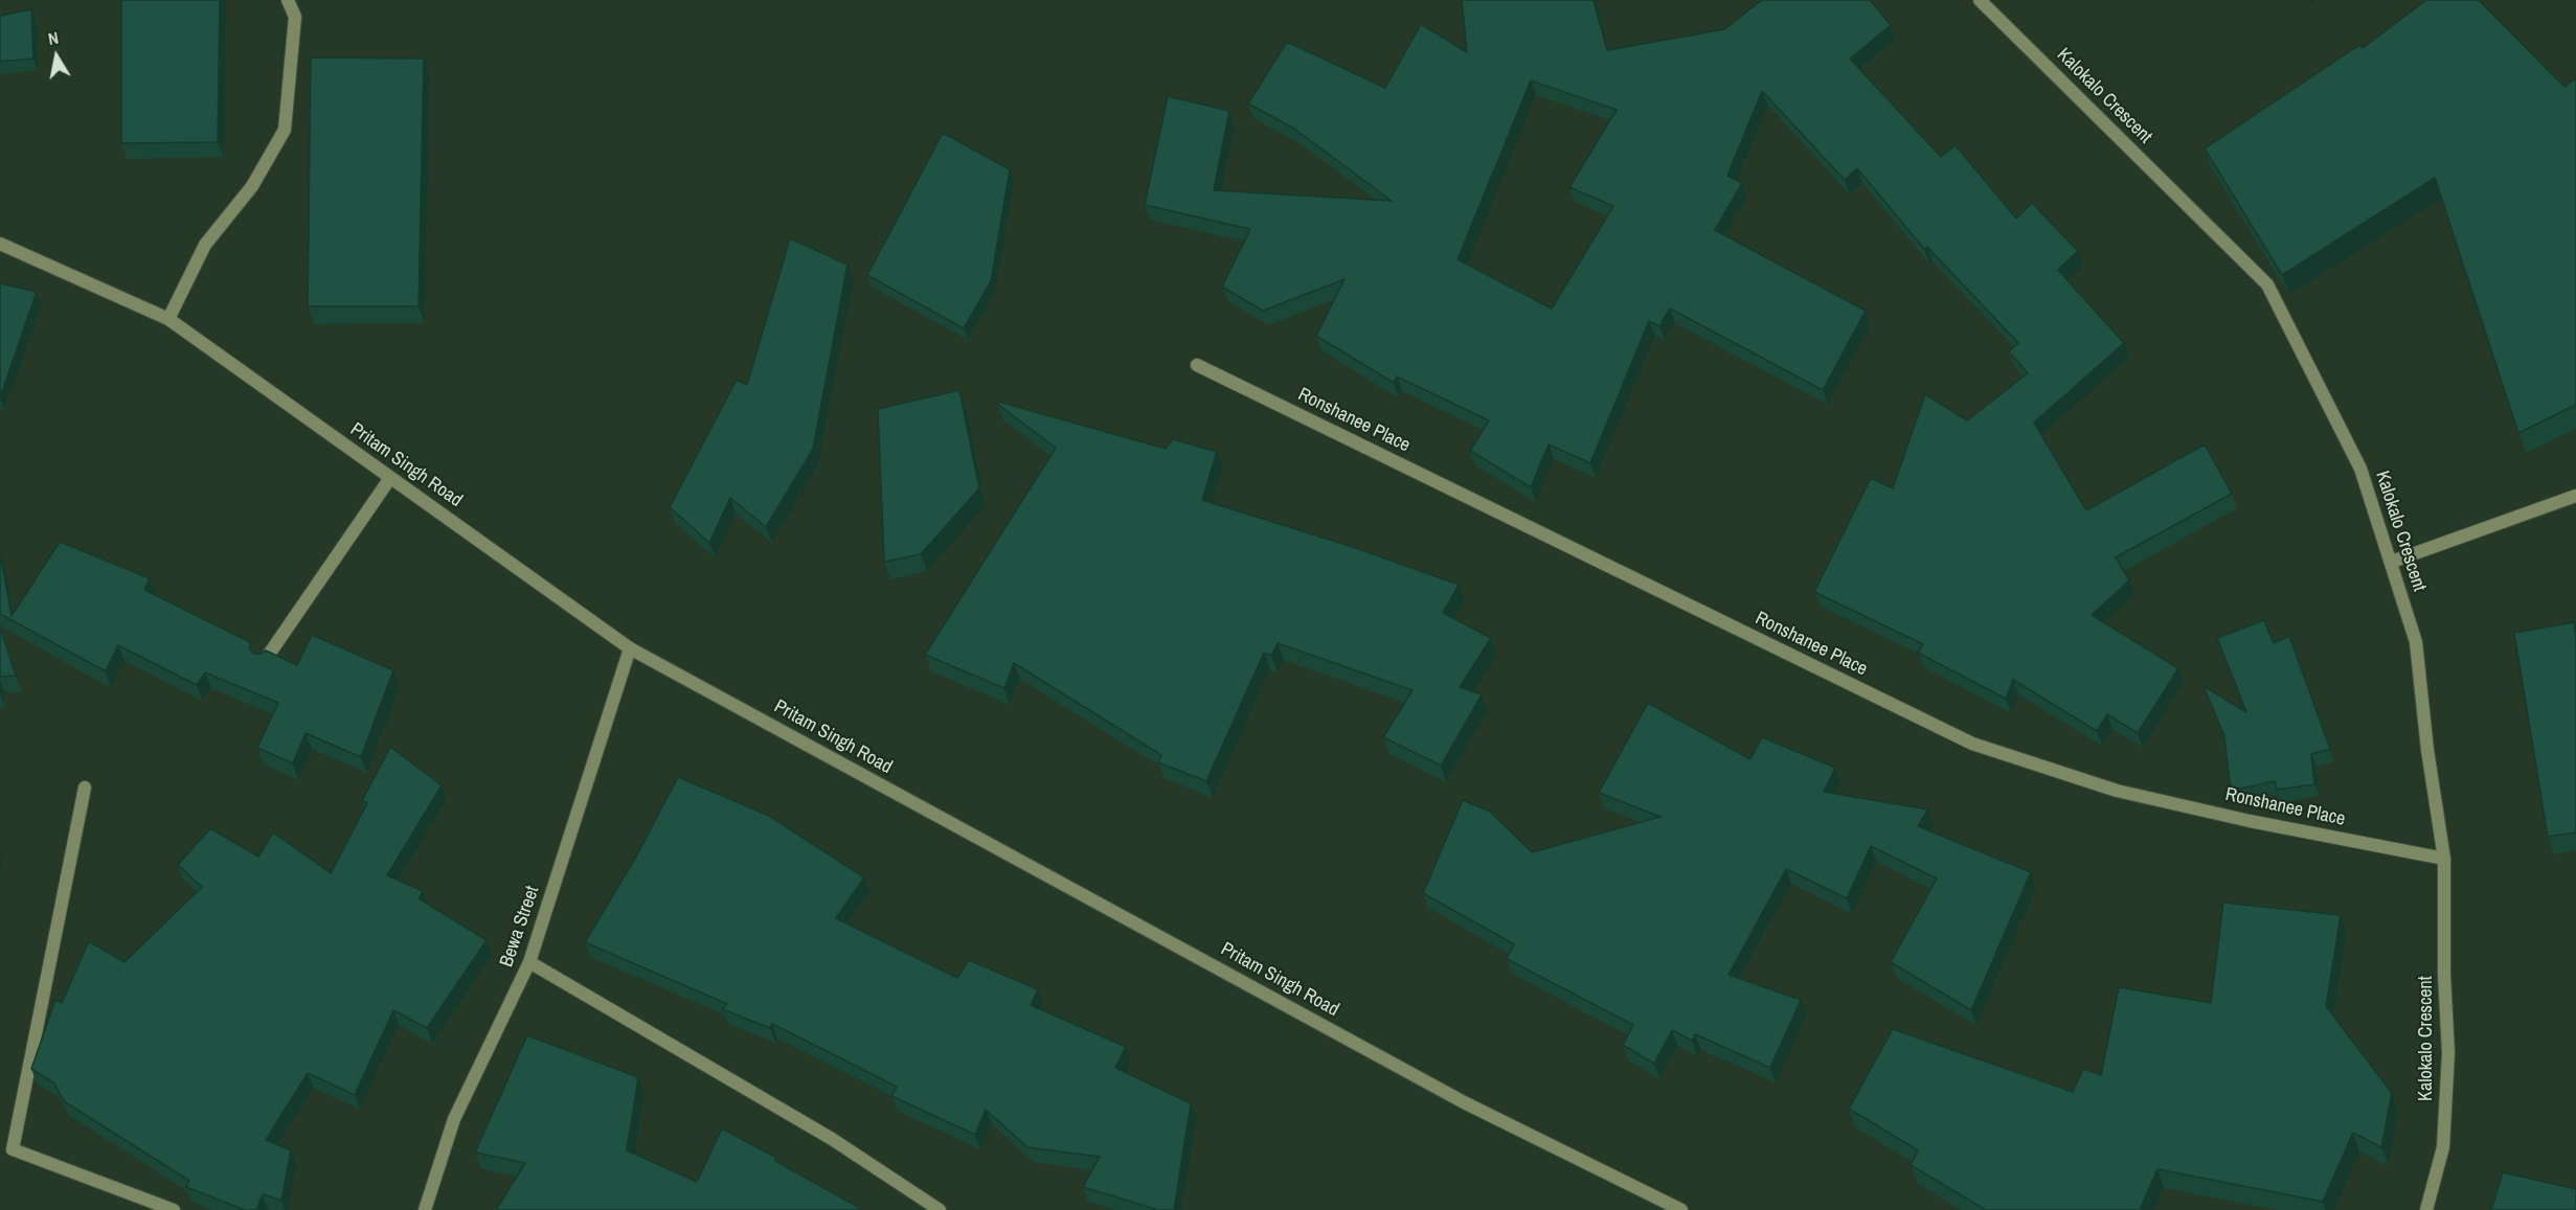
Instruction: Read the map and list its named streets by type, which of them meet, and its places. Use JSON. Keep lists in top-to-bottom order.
{
  "streets": {
    "street": [
      "Kalokalo Crescent",
      "Ronshanee Place",
      "Pritam Singh Road",
      "Bewa Street"
    ]
  },
  "crossings": [
    ["Kalokalo Crescent", "Ronshanee Place"],
    ["Pritam Singh Road", "Bewa Street"]
  ],
  "north": "top"
}
